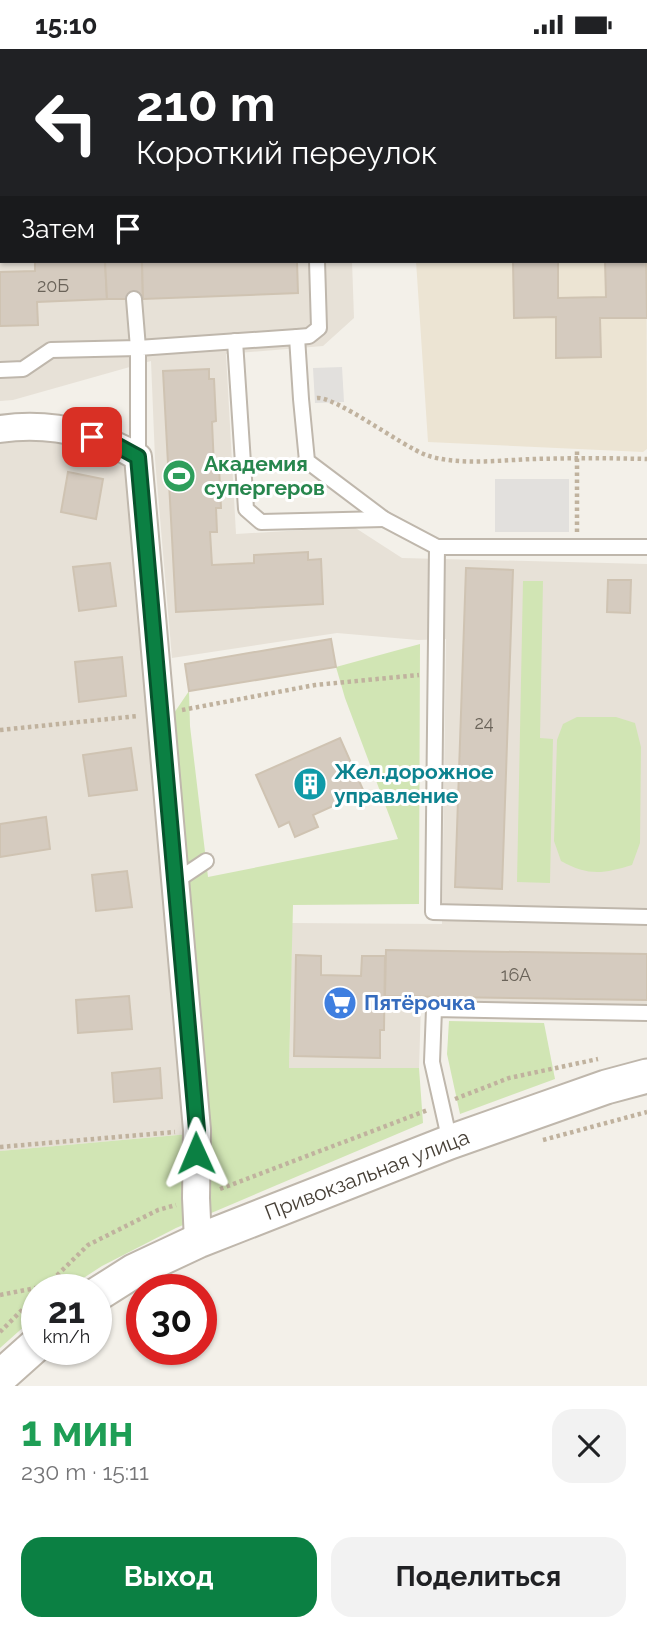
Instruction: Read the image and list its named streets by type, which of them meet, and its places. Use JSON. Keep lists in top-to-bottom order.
{
  "streets": {
    "street": ["Привокзальная улица"]
  },
  "places": {
    "sports": ["Академия супергеров"],
    "building": ["Жел.дорожное управление"],
    "supermarket": ["Пятёрочка"]
  },
  "house_numbers": ["20Б", "24", "16А"],
  "page": {
    "status": "15:10",
    "turn": ["210 m", "Короткий переулок"],
    "then": "Затем",
    "speed": "21 km/h",
    "limit": "30",
    "heading": ["1 мин", "230 m · 15:11"],
    "buttons": ["Выход", "Поделиться"]
  }
}
